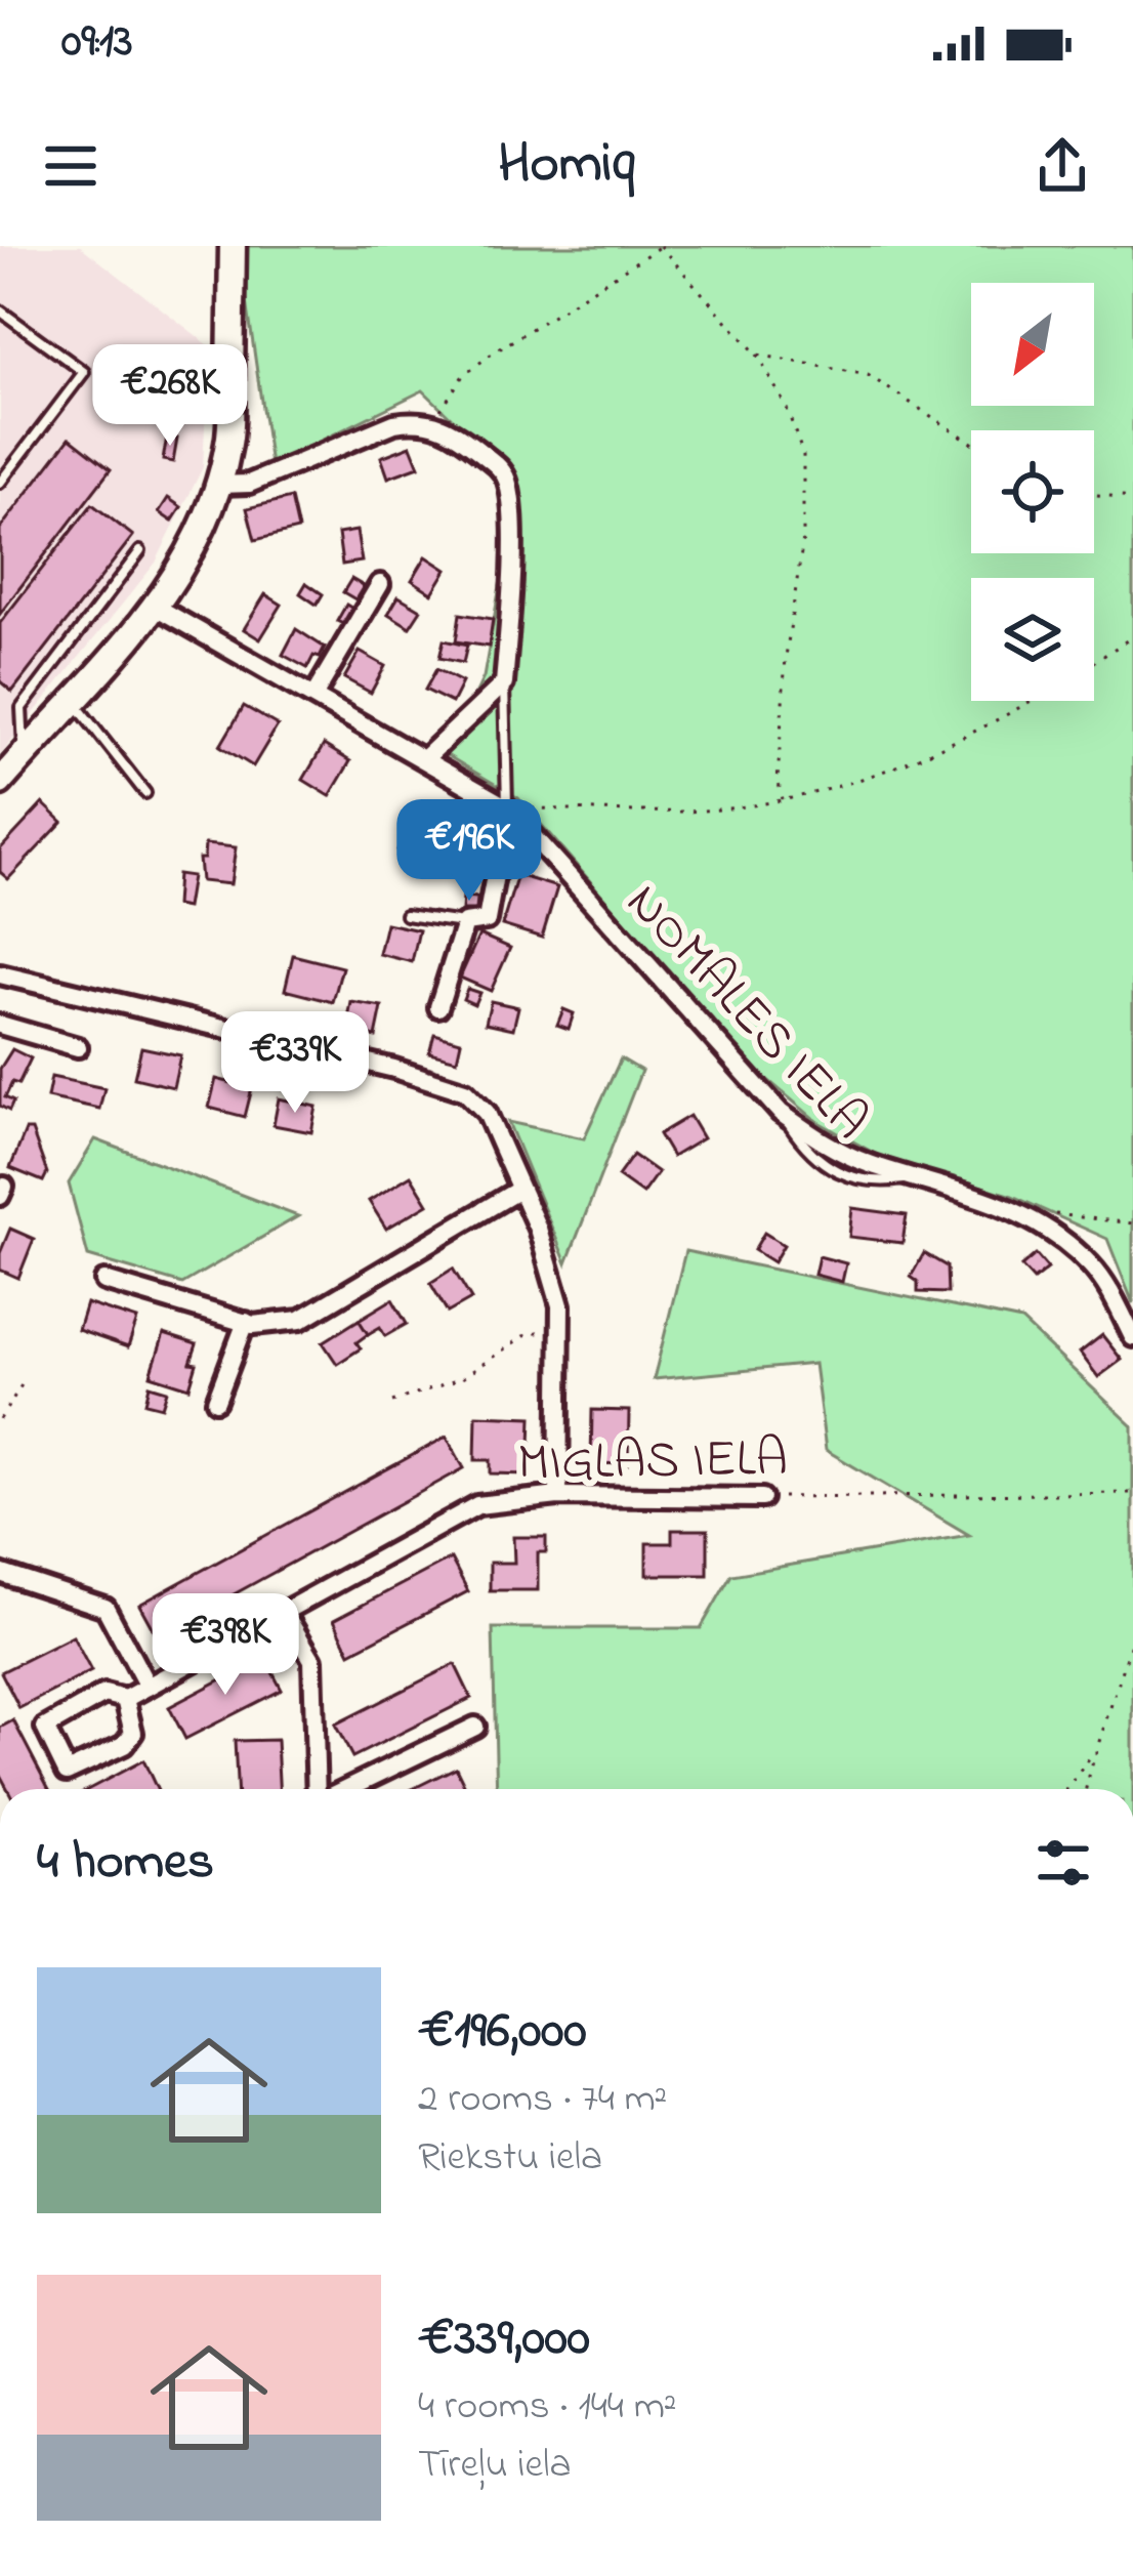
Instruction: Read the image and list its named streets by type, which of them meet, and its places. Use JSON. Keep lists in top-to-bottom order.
{
  "streets": {
    "street": ["NOMALES IELA", "MIGLAS IELA"]
  },
  "north": "bottom left",
  "page": {
    "status": "09:13",
    "header": "Homiq",
    "price": [
      "€268K",
      "€196K",
      "€339K",
      "€398K"
    ],
    "heading": "4 homes",
    "list": [
      {
        "name": "€196,000",
        "note": "2 rooms · 74 m² · Riekstu iela"
      },
      {
        "name": "€339,000",
        "note": "4 rooms · 144 m² · Tīreļu iela"
      }
    ]
  }
}
